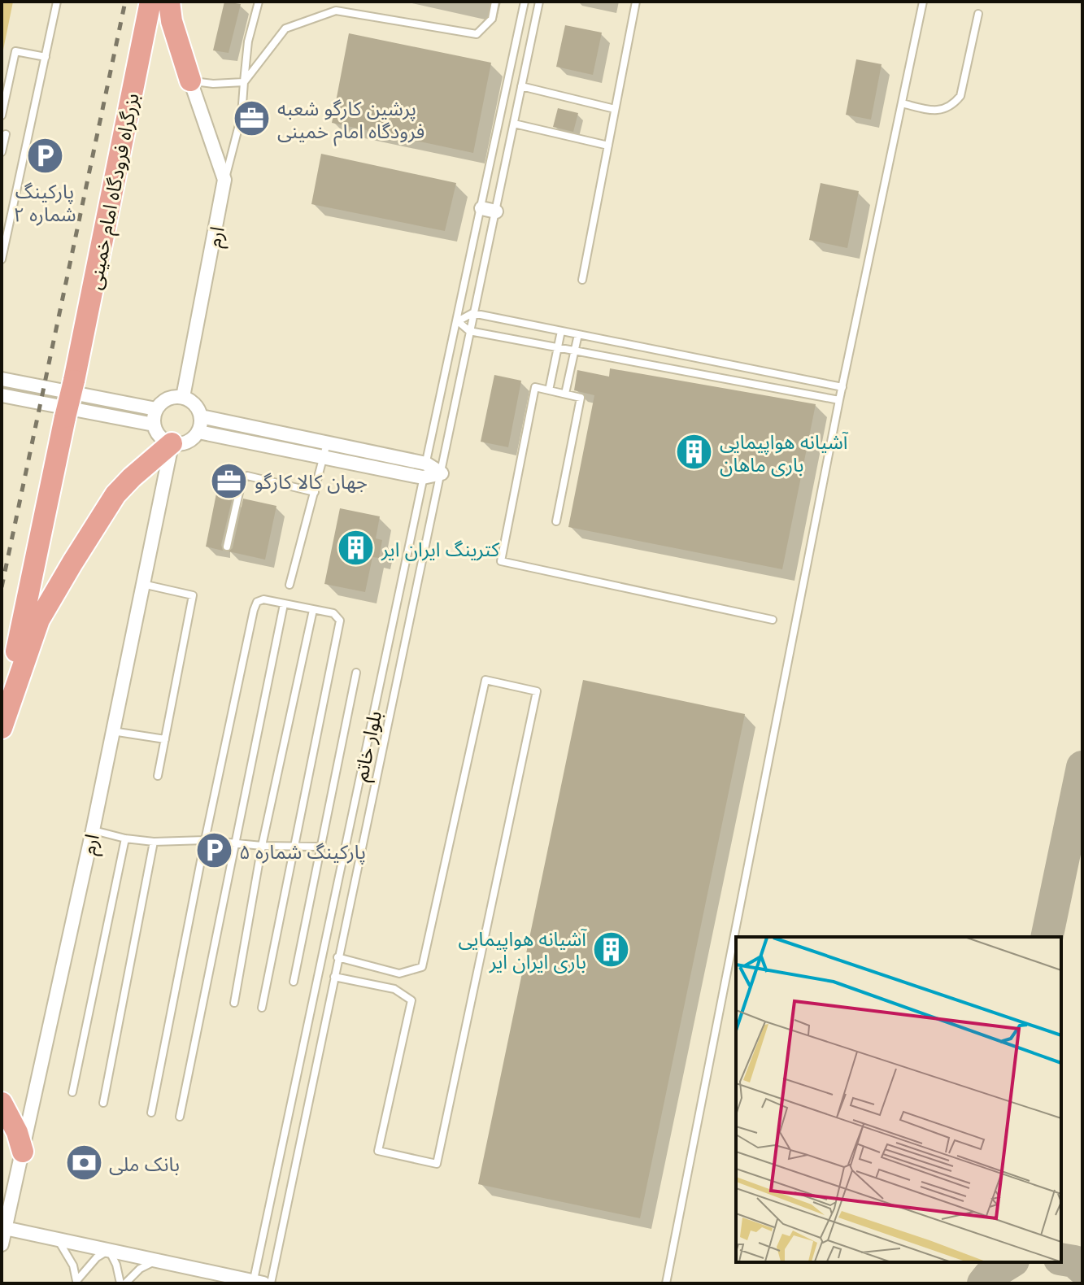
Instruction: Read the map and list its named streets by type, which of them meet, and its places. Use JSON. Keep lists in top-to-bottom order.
{
  "streets": {
    "highway": ["بزرگراه فرودگاه امام خمینی"],
    "street": ["ارم"],
    "lane": ["بلوار خاتم"]
  },
  "places": {
    "office": ["پرشین کارگو شعبه فرودگاه امام خمینی", "جهان کالا کارگو"],
    "parking": ["پارکینگ شماره ۲", "پارکینگ شماره ۵"],
    "building": ["آشیانه هواپیمایی باری ماهان", "کترینگ ایران ایر", "آشیانه هواپیمایی باری ایران ایر"],
    "bank": ["بانک ملی"]
  }
}
